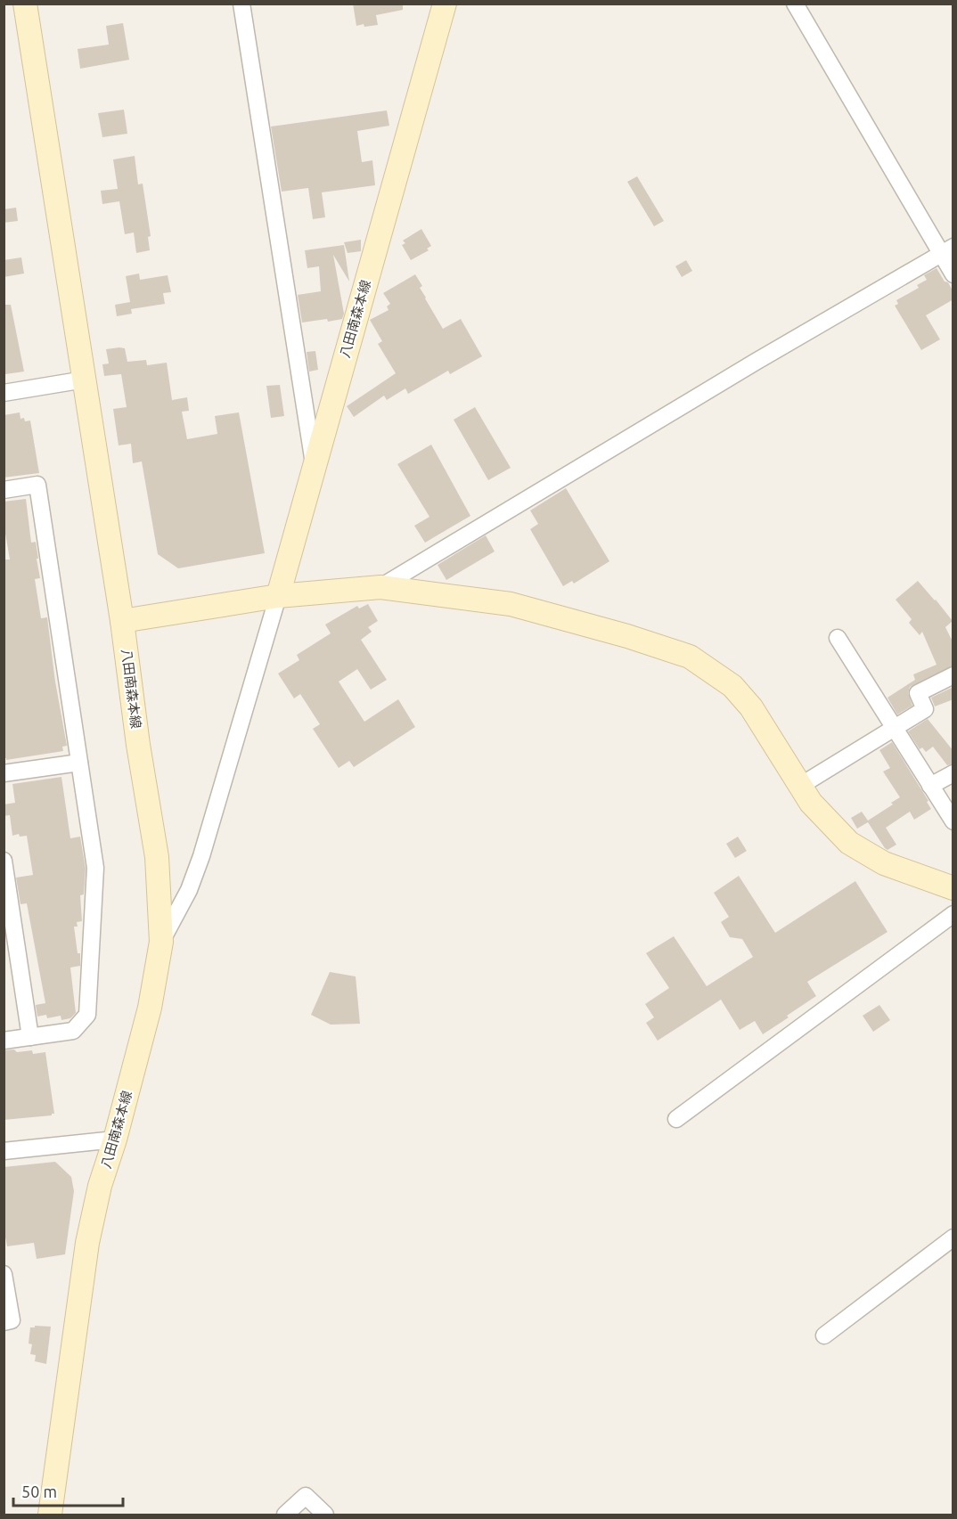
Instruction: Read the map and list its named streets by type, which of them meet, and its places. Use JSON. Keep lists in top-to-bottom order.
{
  "streets": {
    "main road": ["八田南森本線"]
  },
  "scale_bar": "50 m"
}
